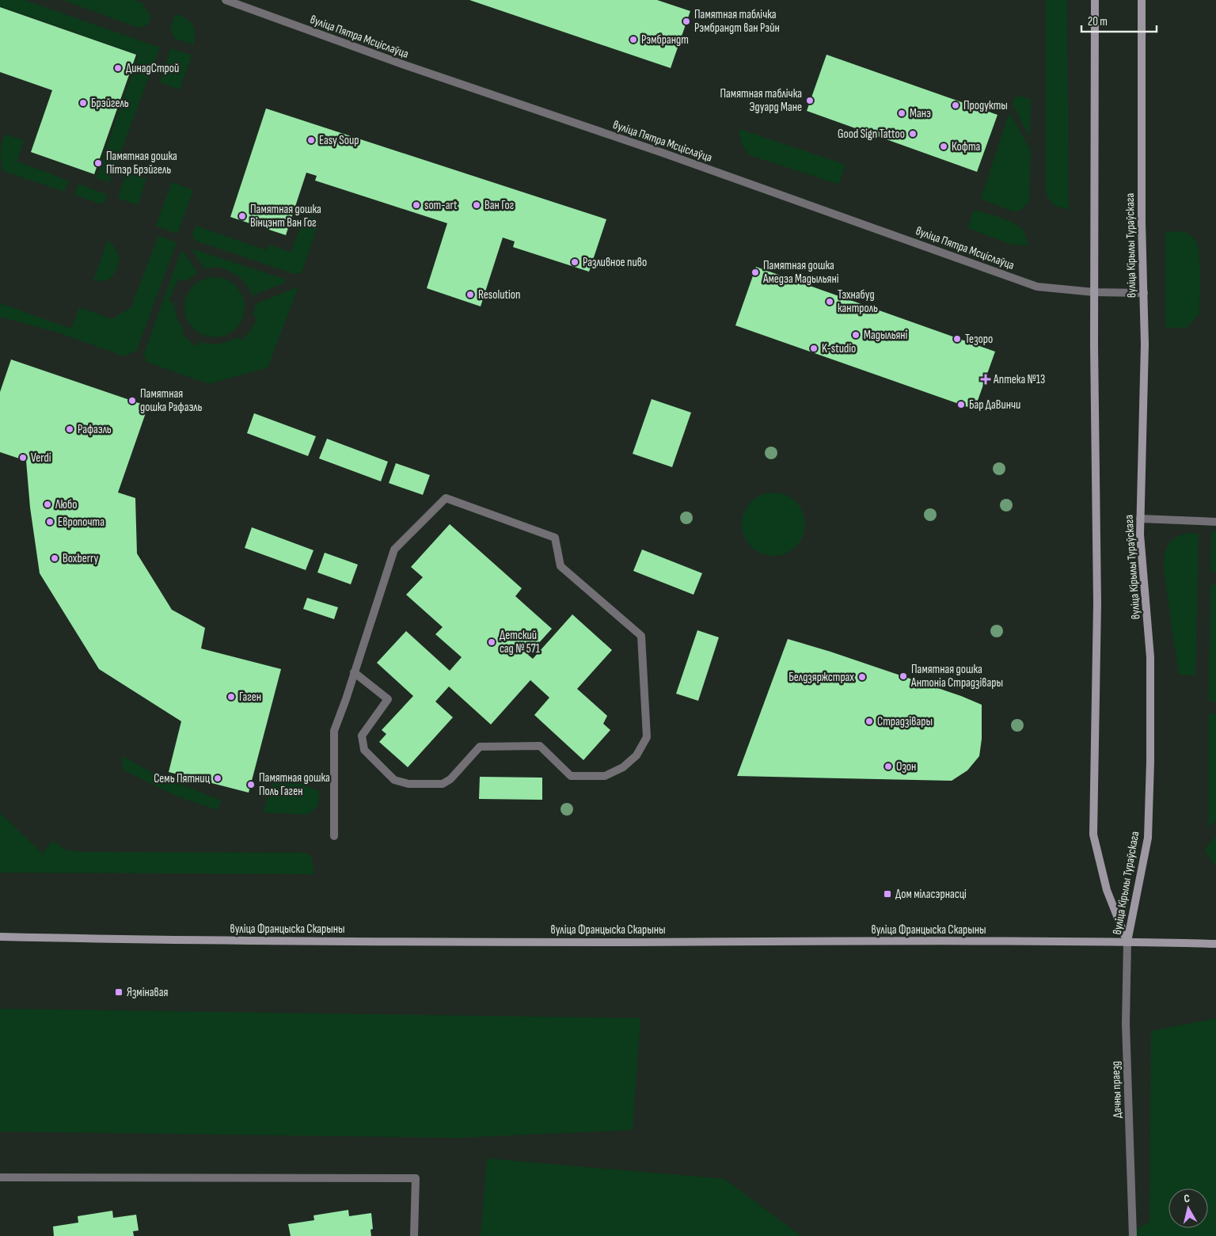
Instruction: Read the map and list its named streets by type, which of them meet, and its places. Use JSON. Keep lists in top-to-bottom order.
{
  "streets": {
    "main road": ["вуліца Кірылы Тураўскага", "вуліца Францыска Скарыны"],
    "street": ["вуліца Пятра Мсціслаўца", "Дачны праезд"]
  },
  "crossings": [
    ["вуліца Пятра Мсціслаўца", "вуліца Кірылы Тураўскага"],
    ["вуліца Кірылы Тураўскага", "вуліца Францыска Скарыны"],
    ["вуліца Кірылы Тураўскага", "Дачны праезд"],
    ["вуліца Францыска Скарыны", "Дачны праезд"]
  ],
  "places": {
    "other": [
      "Памятная таблічка Рэмбрандт ван Рэйн",
      "Рэмбрандт",
      "ДинадСтрой",
      "Памятная таблічка Эдуард Мане",
      "Брэйгель",
      "Продукты",
      "Манэ",
      "Good Sign Tattoo",
      "Easy Soup",
      "Кофта",
      "Памятная дошка Пітэр Брэйгель",
      "som-art",
      "Ван Гог",
      "Памятная дошка Вінцэнт Ван Гог",
      "Разливное пиво",
      "Памятная дошка Амедэа Мадыльяні",
      "Resolution",
      "Тэхнабуд кантроль",
      "Мадыльяні",
      "Тезоро",
      "K-studio",
      "Памятная дошка Рафаэль",
      "Бар ДаВинчи",
      "Рафаэль",
      "Verdi",
      "Любо",
      "Европочта",
      "Boxberry",
      "Детский сад № 571",
      "Памятная дошка Антоніа Страдзівары",
      "Белдзяржстрах",
      "Гаген",
      "Страдзівары",
      "Озон",
      "Семь Пятниц",
      "Памятная дошка Поль Гаген"
    ],
    "health": ["Аптека №13"],
    "transit": ["Дом міласэрнасці", "Язмінавая"]
  },
  "scale_bar": "20 m",
  "north": "top"
}
